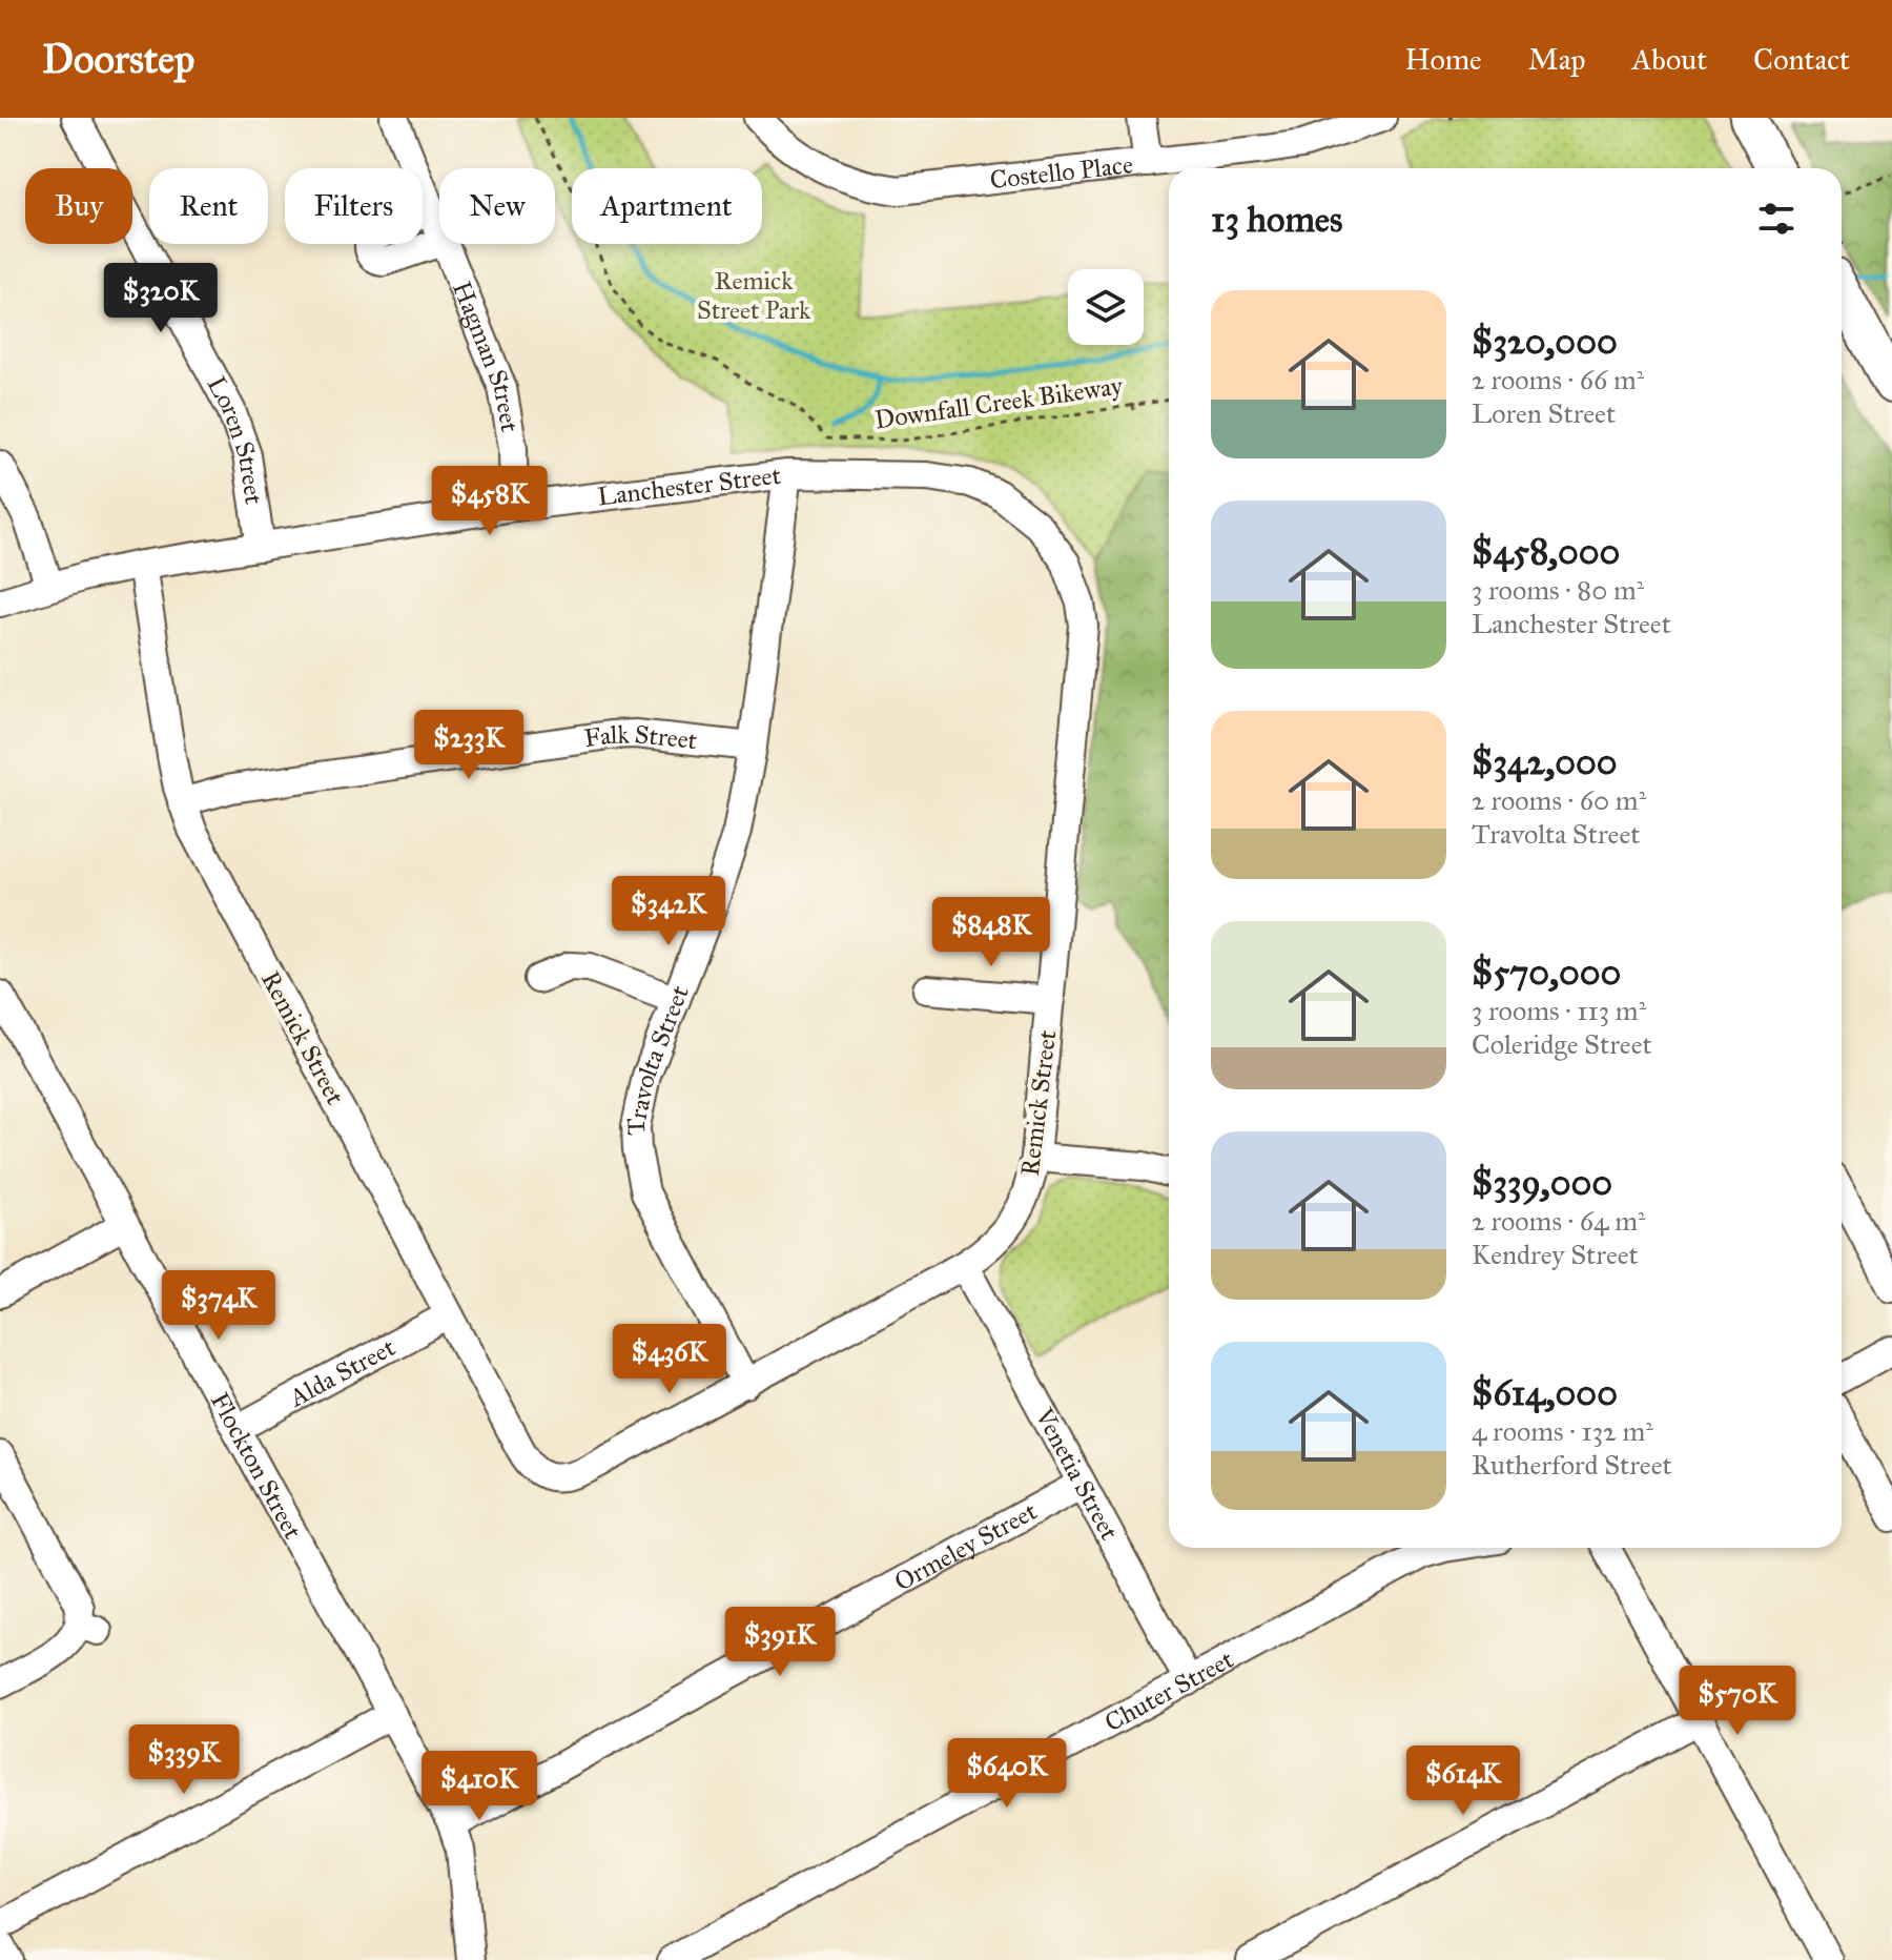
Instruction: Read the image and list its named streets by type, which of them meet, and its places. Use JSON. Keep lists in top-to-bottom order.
{
  "streets": {
    "street": [
      "Costello Place",
      "Hagman Street",
      "Loren Street",
      "Lanchester Street",
      "Falk Street",
      "Remick Street",
      "Travolta Street",
      "Alda Street",
      "Flockton Street",
      "Venetia Street",
      "Ormeley Street",
      "Chuter Street"
    ],
    "path": ["Downfall Creek Bikeway"]
  },
  "crossings": [
    ["Hagman Street", "Lanchester Street"],
    ["Loren Street", "Lanchester Street"],
    ["Lanchester Street", "Remick Street"],
    ["Lanchester Street", "Travolta Street"],
    ["Falk Street", "Remick Street"],
    ["Falk Street", "Travolta Street"],
    ["Remick Street", "Travolta Street"],
    ["Remick Street", "Alda Street"],
    ["Remick Street", "Venetia Street"],
    ["Alda Street", "Flockton Street"],
    ["Flockton Street", "Ormeley Street"],
    ["Venetia Street", "Ormeley Street"],
    ["Venetia Street", "Chuter Street"]
  ],
  "parks": ["Remick Street Park"],
  "page": {
    "header": "Doorstep",
    "nav": [
      "Home",
      "Map",
      "About",
      "Contact"
    ],
    "chip": [
      "Buy",
      "Rent",
      "Filters",
      "New",
      "Apartment"
    ],
    "heading": "13 homes",
    "price": [
      "$320K",
      "$458K",
      "$233K",
      "$342K",
      "$848K",
      "$374K",
      "$436K",
      "$391K",
      "$570K",
      "$339K",
      "$640K",
      "$614K",
      "$410K"
    ],
    "list": [
      {
        "name": "$320,000",
        "note": "2 rooms · 66 m² · Loren Street"
      },
      {
        "name": "$458,000",
        "note": "3 rooms · 80 m² · Lanchester Street"
      },
      {
        "name": "$342,000",
        "note": "2 rooms · 60 m² · Travolta Street"
      },
      {
        "name": "$570,000",
        "note": "3 rooms · 113 m² · Coleridge Street"
      },
      {
        "name": "$339,000",
        "note": "2 rooms · 64 m² · Kendrey Street"
      },
      {
        "name": "$614,000",
        "note": "4 rooms · 132 m² · Rutherford Street"
      }
    ]
  }
}
